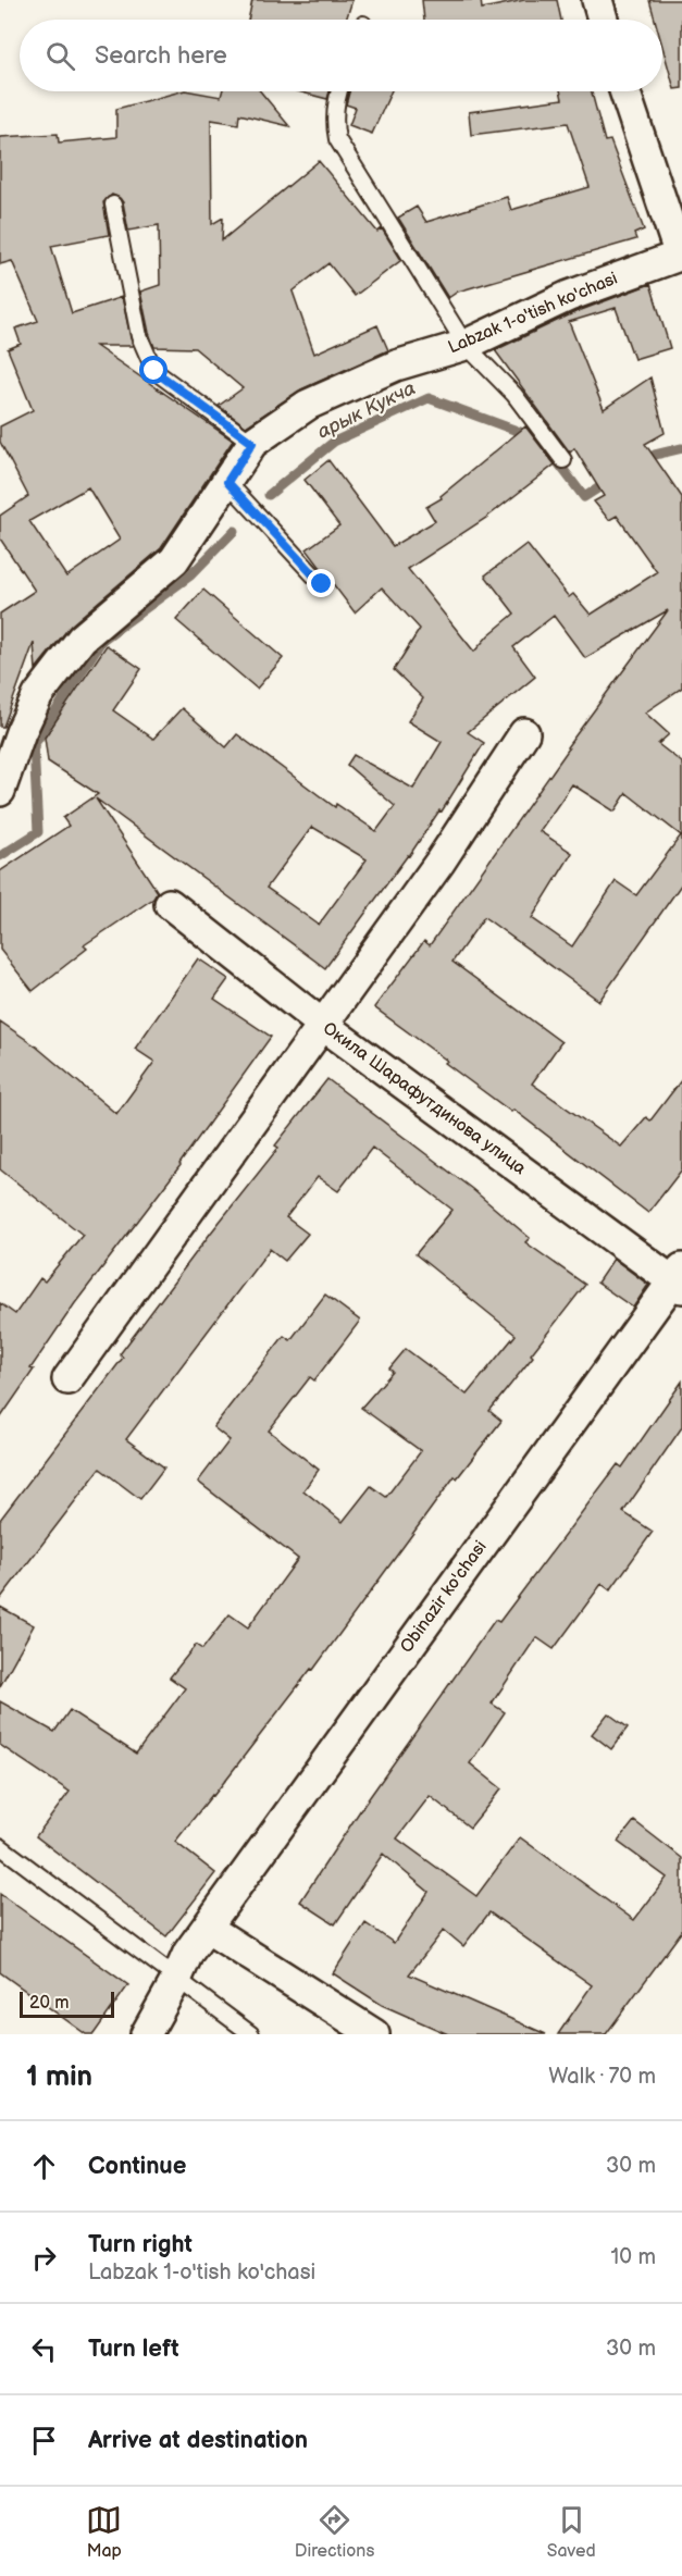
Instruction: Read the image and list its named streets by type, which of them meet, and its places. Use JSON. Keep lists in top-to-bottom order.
{
  "streets": {
    "street": ["Labzak 1-o'tish ko'chasi", "Окила Шарафутдинова улица", "Obinazir ko'chasi"]
  },
  "crossings": [
    ["Окила Шарафутдинова улица", "Obinazir ko'chasi"]
  ],
  "water": ["арык Кукча"],
  "scale_bar": "20 m",
  "page": {
    "search": "Search here",
    "scale": "20 m",
    "heading": ["1 min", "Walk · 70 m"],
    "list": [
      ["Continue", "30 m"],
      ["Turn right", "Labzak 1-o'tish ko'chasi", "10 m"],
      ["Turn left", "30 m"],
      "Arrive at destination"
    ],
    "nav": ["Map", "Directions", "Saved"]
  }
}
